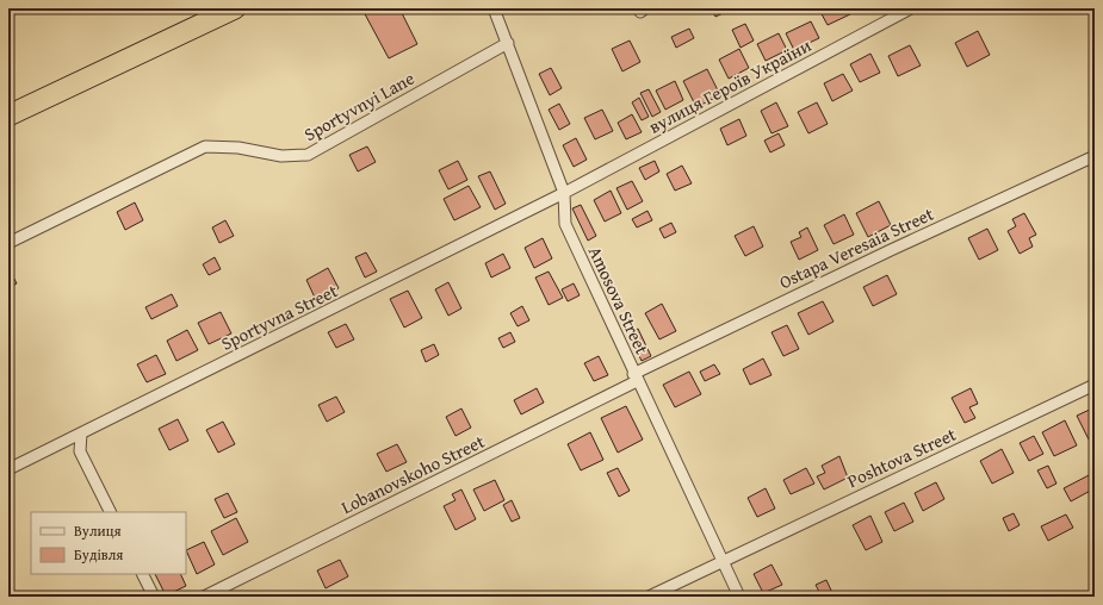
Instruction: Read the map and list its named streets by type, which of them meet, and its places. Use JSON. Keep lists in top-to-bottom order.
{
  "streets": {
    "street": [
      "вулиця Героїв України",
      "Sportyvnyi Lane",
      "Ostapa Veresaia Street",
      "Amosova Street",
      "Sportyvna Street",
      "Poshtova Street",
      "Lobanovskoho Street"
    ]
  },
  "crossings": [
    ["вулиця Героїв України", "Amosova Street"],
    ["вулиця Героїв України", "Sportyvna Street"],
    ["Sportyvnyi Lane", "Amosova Street"],
    ["Ostapa Veresaia Street", "Amosova Street"],
    ["Ostapa Veresaia Street", "Lobanovskoho Street"],
    ["Amosova Street", "Sportyvna Street"],
    ["Amosova Street", "Poshtova Street"],
    ["Amosova Street", "Lobanovskoho Street"]
  ],
  "legend": ["Вулиця", "Будівля"]
}
